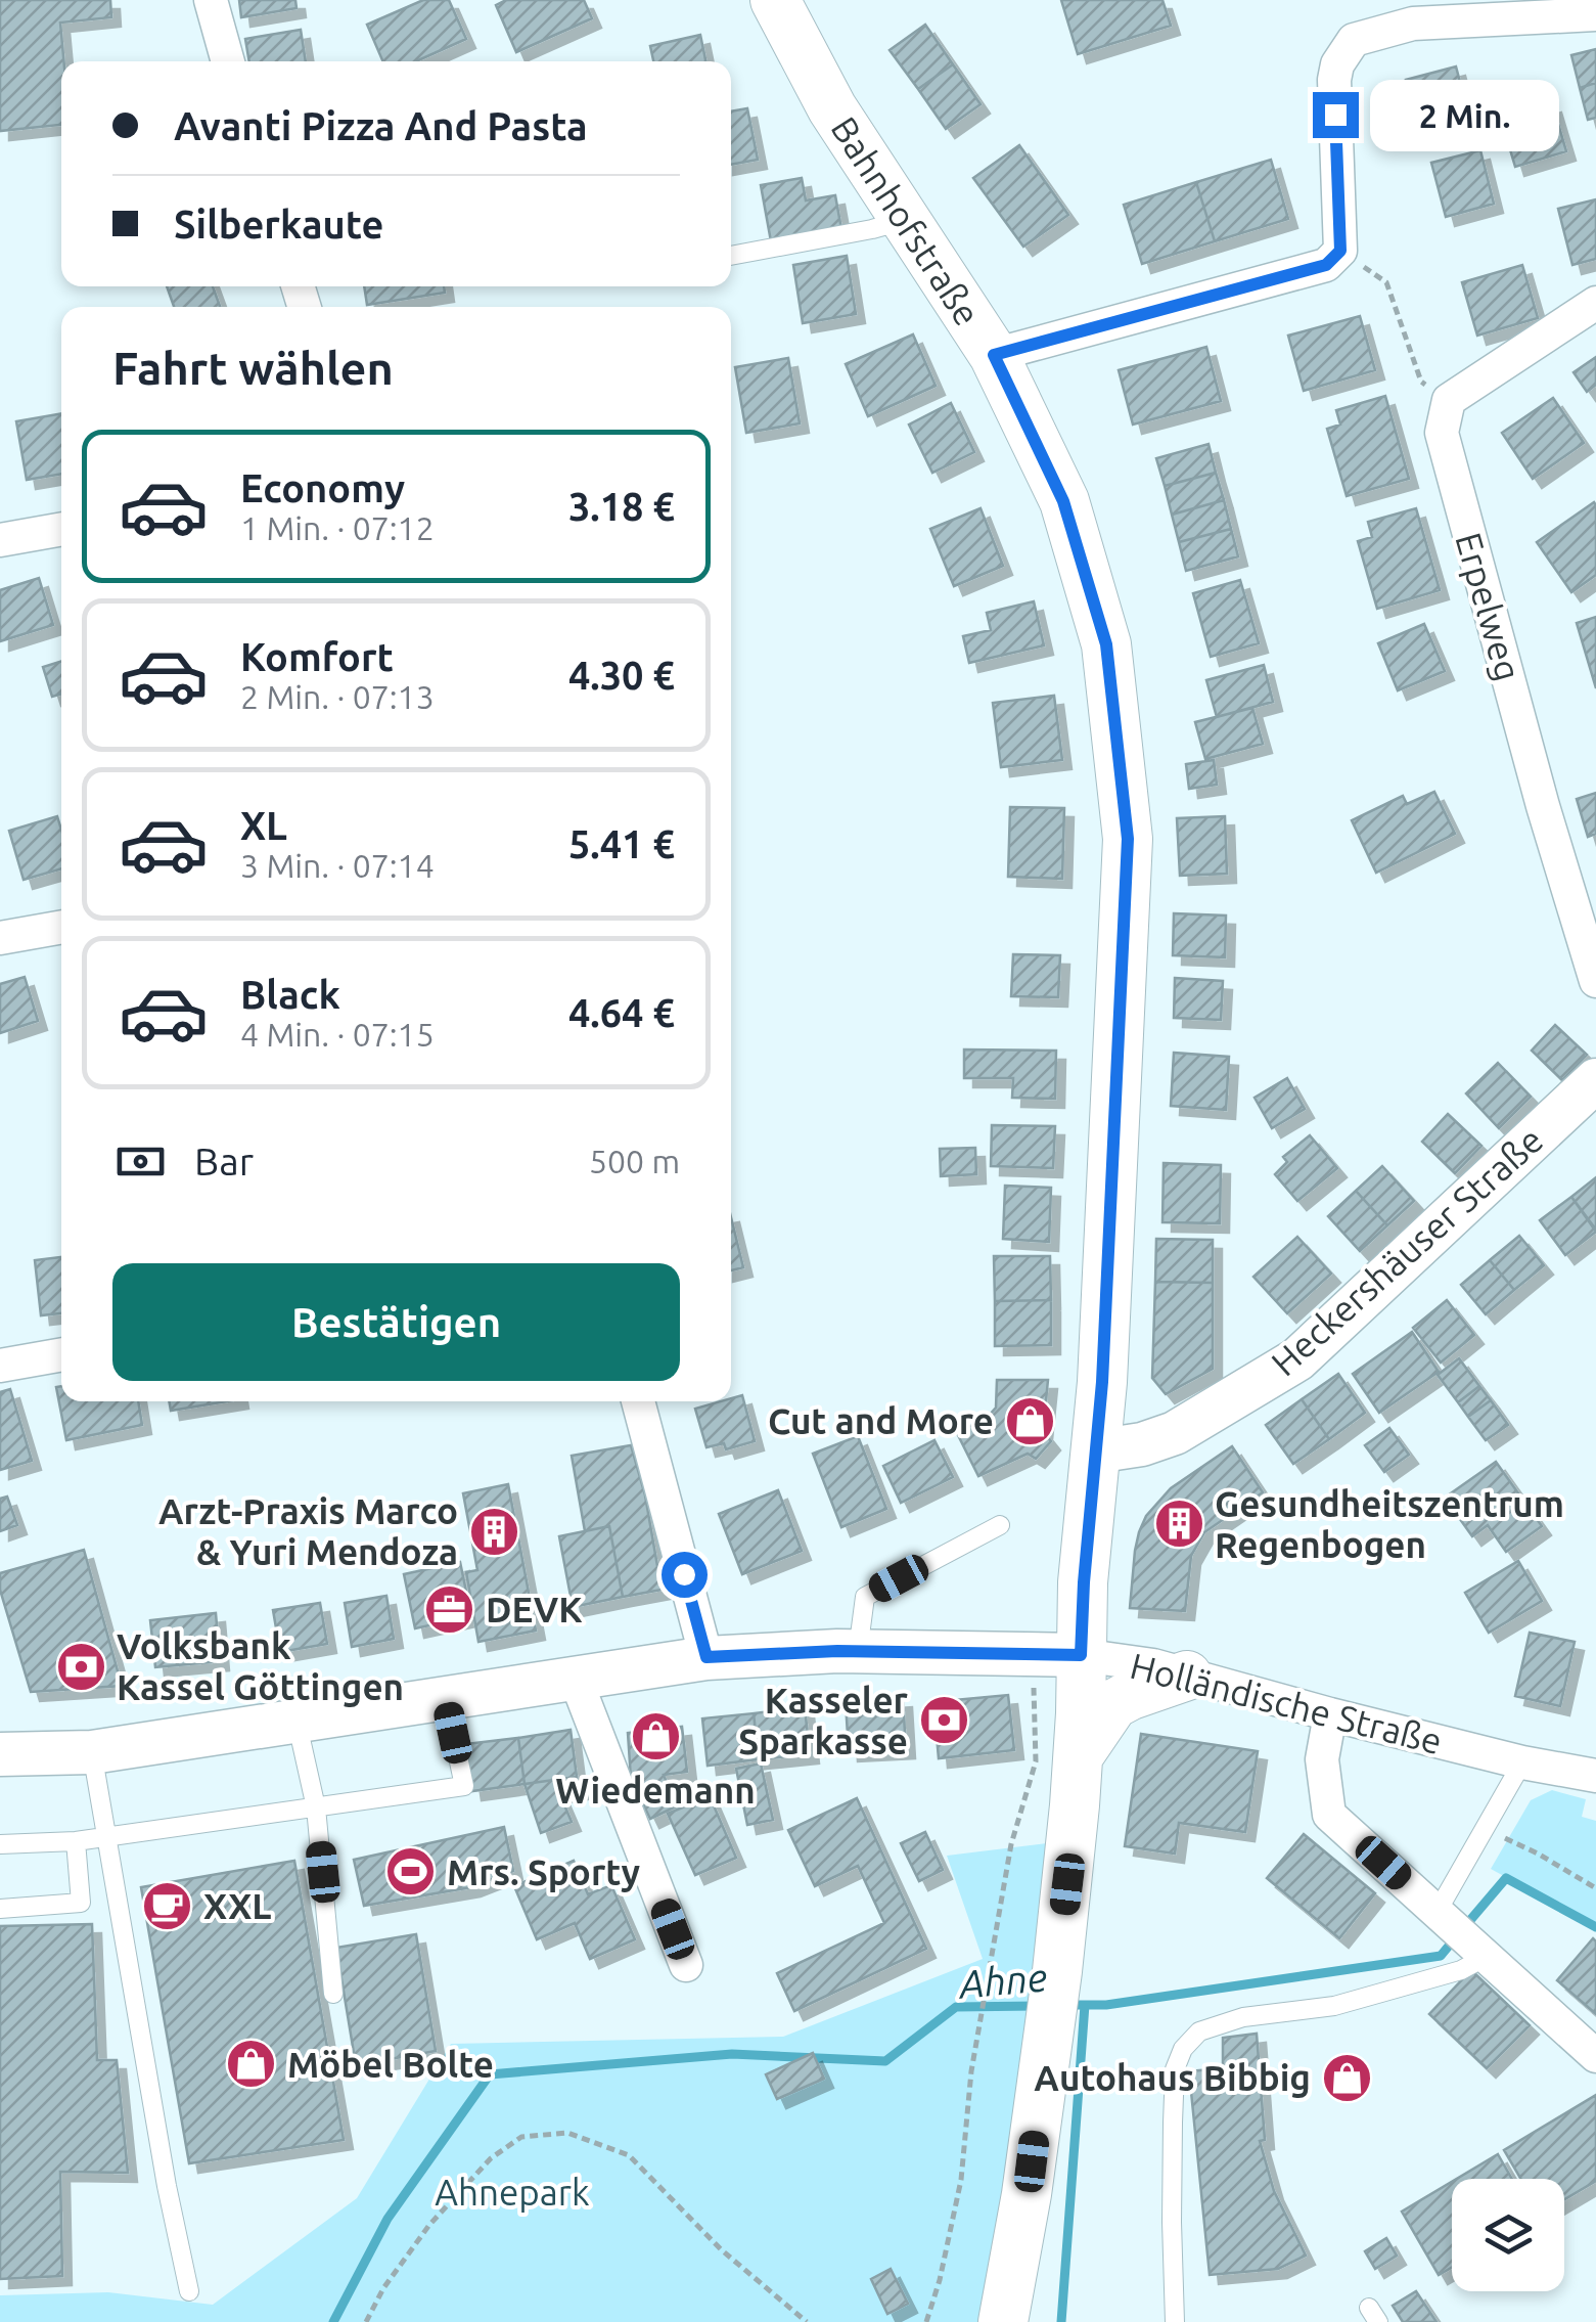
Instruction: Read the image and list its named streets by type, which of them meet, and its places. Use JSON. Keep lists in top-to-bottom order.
{
  "streets": {
    "main road": ["Bahnhofstraße"],
    "street": ["Erpelweg", "Heckershäuser Straße", "Holländische Straße"]
  },
  "crossings": [
    ["Bahnhofstraße", "Heckershäuser Straße"],
    ["Bahnhofstraße", "Holländische Straße"]
  ],
  "water": ["Ahne"],
  "parks": ["Ahnepark"],
  "places": {
    "shop": [
      "Cut and More",
      "Wiedemann",
      "Möbel Bolte",
      "Autohaus Bibbig"
    ],
    "building": ["Gesundheitszentrum Regenbogen", "Arzt-Praxis Marco & Yuri Mendoza"],
    "office": ["DEVK"],
    "bank": ["Volksbank Kassel Göttingen", "Kasseler Sparkasse"],
    "sports": ["Mrs. Sporty"],
    "cafe": ["XXL"]
  },
  "page": {
    "banner": ["Avanti Pizza And Pasta", "Silberkaute"],
    "bubble": "2 Min.",
    "heading": "Fahrt wählen",
    "list": [
      {
        "name": "Economy",
        "note": "1 Min. · 07:12",
        "value": "3.18 €"
      },
      {
        "name": "Komfort",
        "note": "2 Min. · 07:13",
        "value": "4.30 €"
      },
      {
        "name": "XL",
        "note": "3 Min. · 07:14",
        "value": "5.41 €"
      },
      {
        "name": "Black",
        "note": "4 Min. · 07:15",
        "value": "4.64 €"
      }
    ],
    "pay": ["Bar", "500 m"],
    "buttons": "Bestätigen"
  }
}
